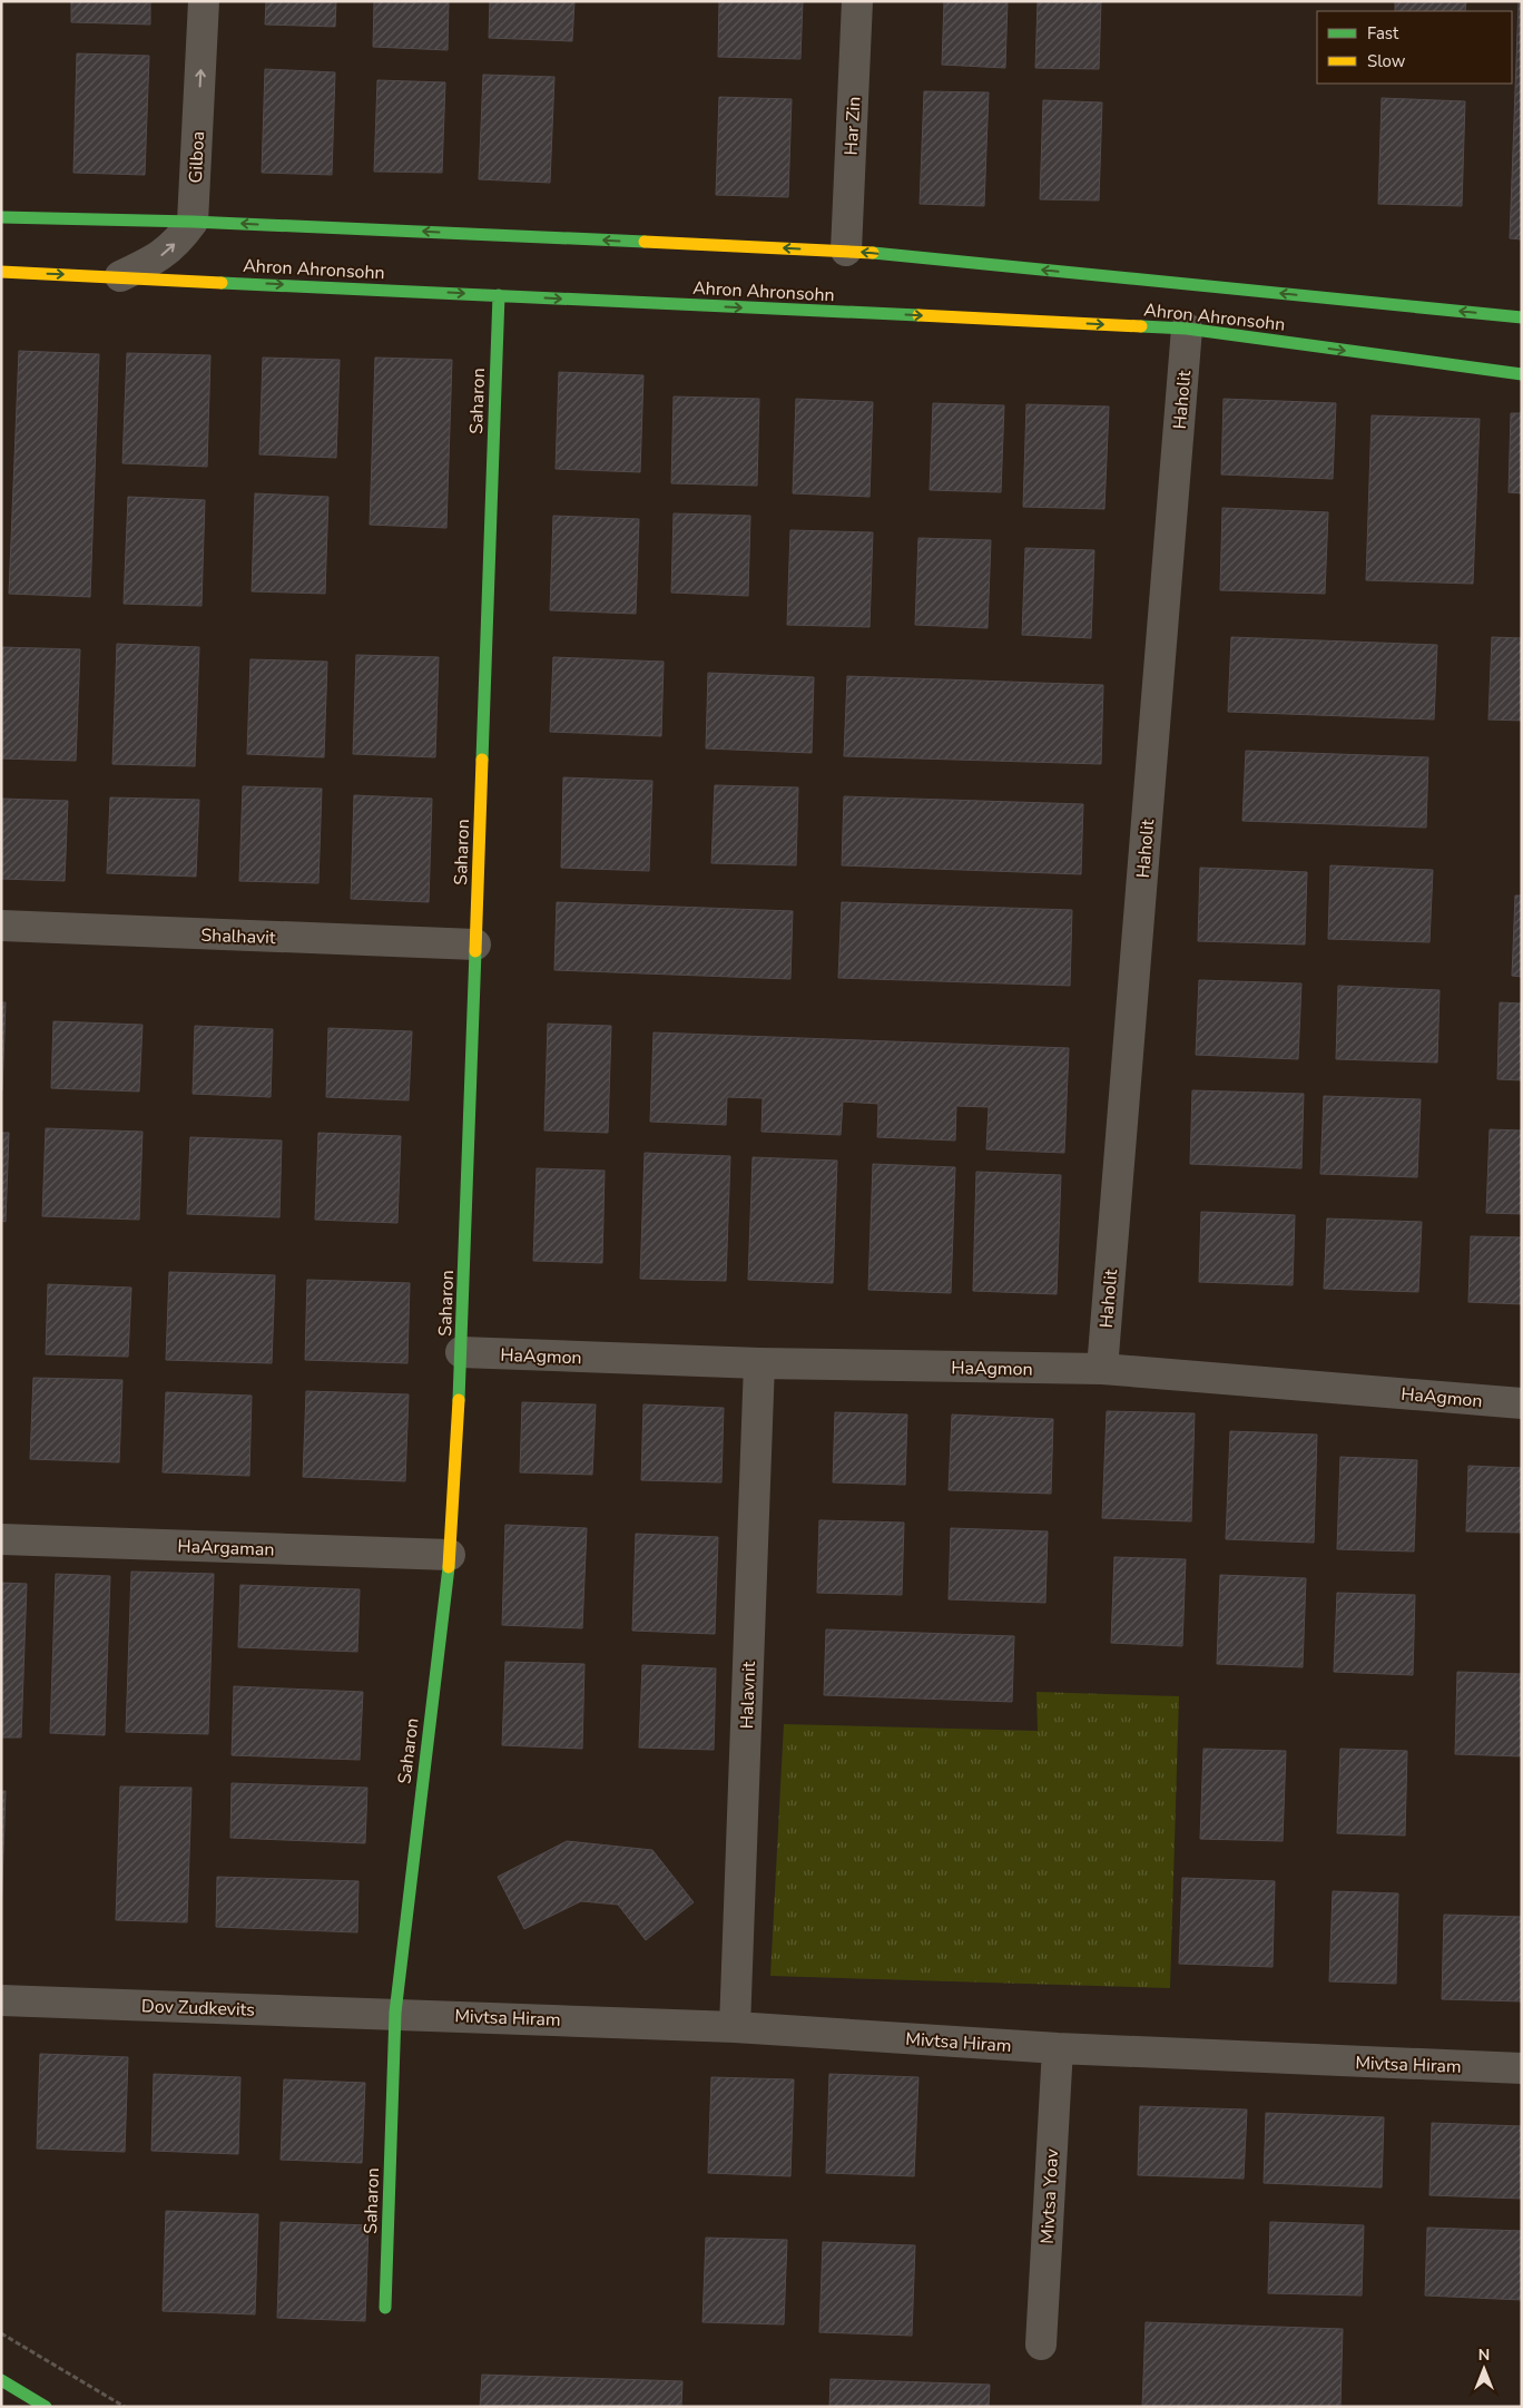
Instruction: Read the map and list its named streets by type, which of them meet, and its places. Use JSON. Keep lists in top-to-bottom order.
{
  "streets": {
    "street": [
      "Har Zin",
      "Gilboa",
      "Ahron Ahronsohn",
      "Haholit",
      "Saharon",
      "Shalhavit",
      "HaAgmon",
      "HaArgaman",
      "Halavnit",
      "Dov Zudkevits",
      "Mivtsa Hiram",
      "Mivtsa Yoav"
    ]
  },
  "crossings": [
    ["Har Zin", "Ahron Ahronsohn"],
    ["Gilboa", "Ahron Ahronsohn"],
    ["Ahron Ahronsohn", "Haholit"],
    ["Ahron Ahronsohn", "Saharon"],
    ["Haholit", "HaAgmon"],
    ["Saharon", "Shalhavit"],
    ["Saharon", "HaAgmon"],
    ["Saharon", "HaArgaman"],
    ["Saharon", "Dov Zudkevits"],
    ["Saharon", "Mivtsa Hiram"],
    ["HaAgmon", "Halavnit"],
    ["Halavnit", "Mivtsa Hiram"],
    ["Dov Zudkevits", "Mivtsa Hiram"],
    ["Mivtsa Hiram", "Mivtsa Yoav"]
  ],
  "one_way": ["Gilboa"],
  "legend": ["Fast", "Slow"],
  "north": "top"
}
